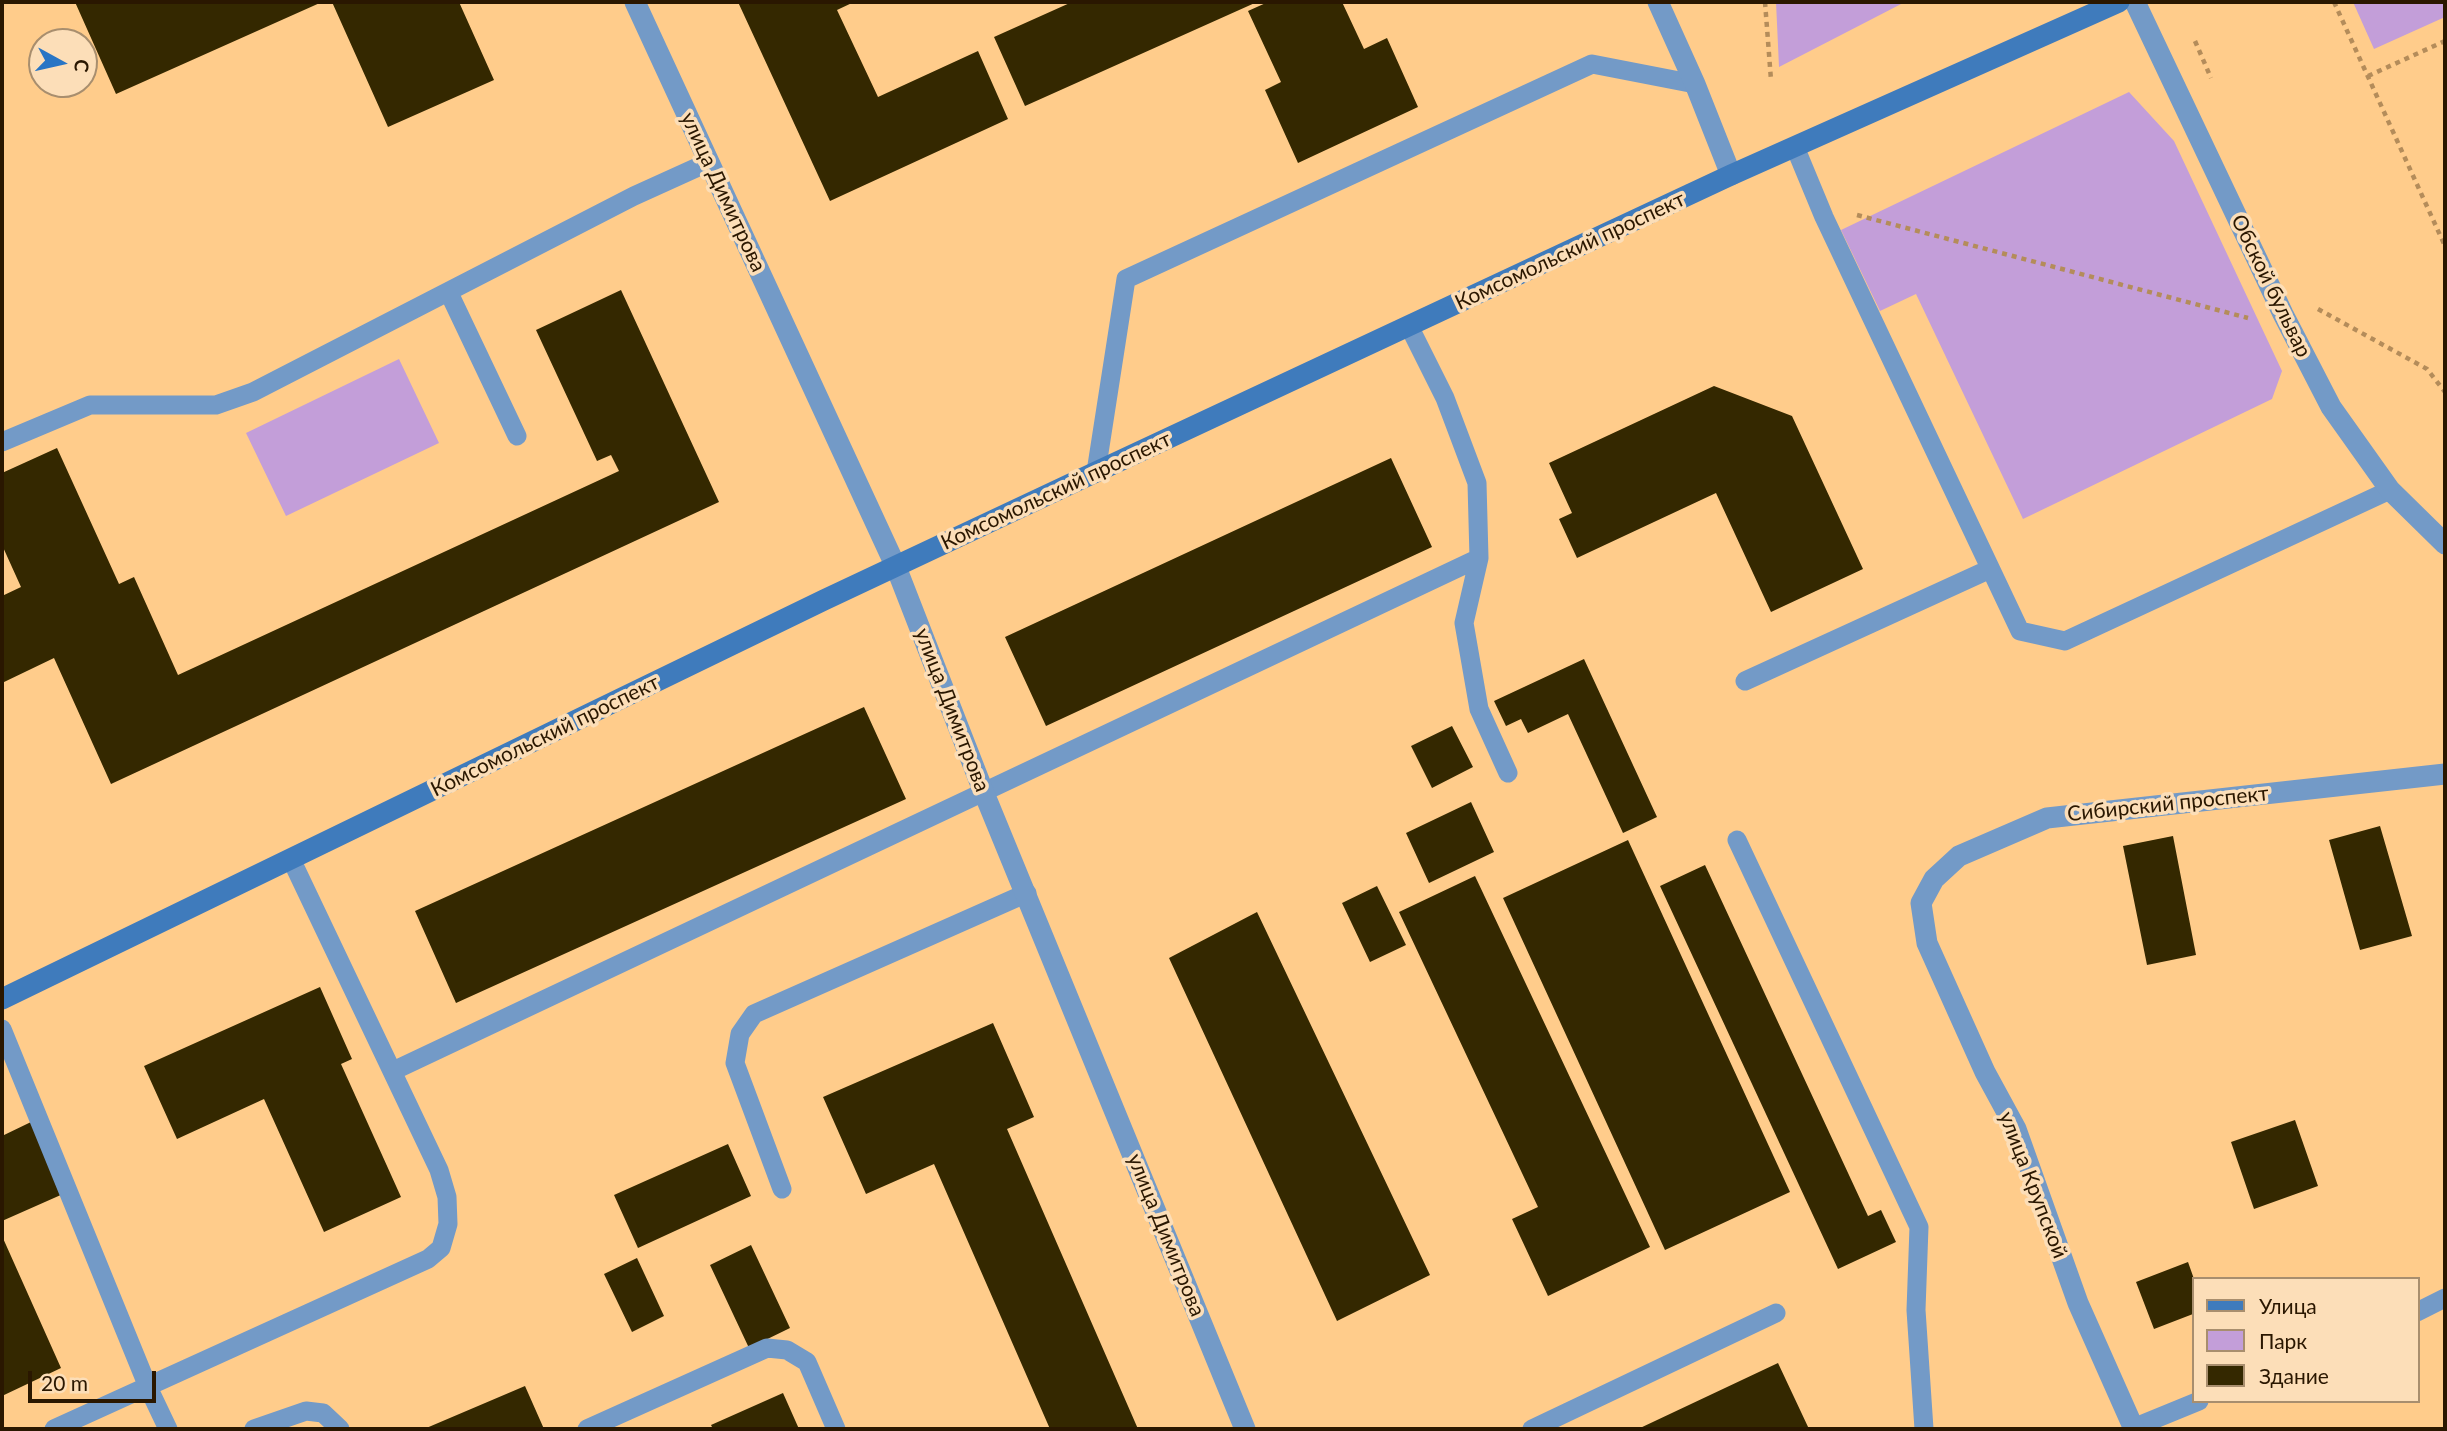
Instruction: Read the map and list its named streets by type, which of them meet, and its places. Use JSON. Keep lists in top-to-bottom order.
{
  "streets": {
    "main road": ["Комсомольский проспект"],
    "street": [
      "улица Димитрова",
      "Обской бульвар",
      "Сибирский проспект",
      "улица Крупской"
    ]
  },
  "crossings": [
    ["улица Димитрова", "Комсомольский проспект"],
    ["Сибирский проспект", "улица Крупской"]
  ],
  "legend": ["Улица", "Парк", "Здание"],
  "scale_bar": "20 m",
  "north": "right"
}
